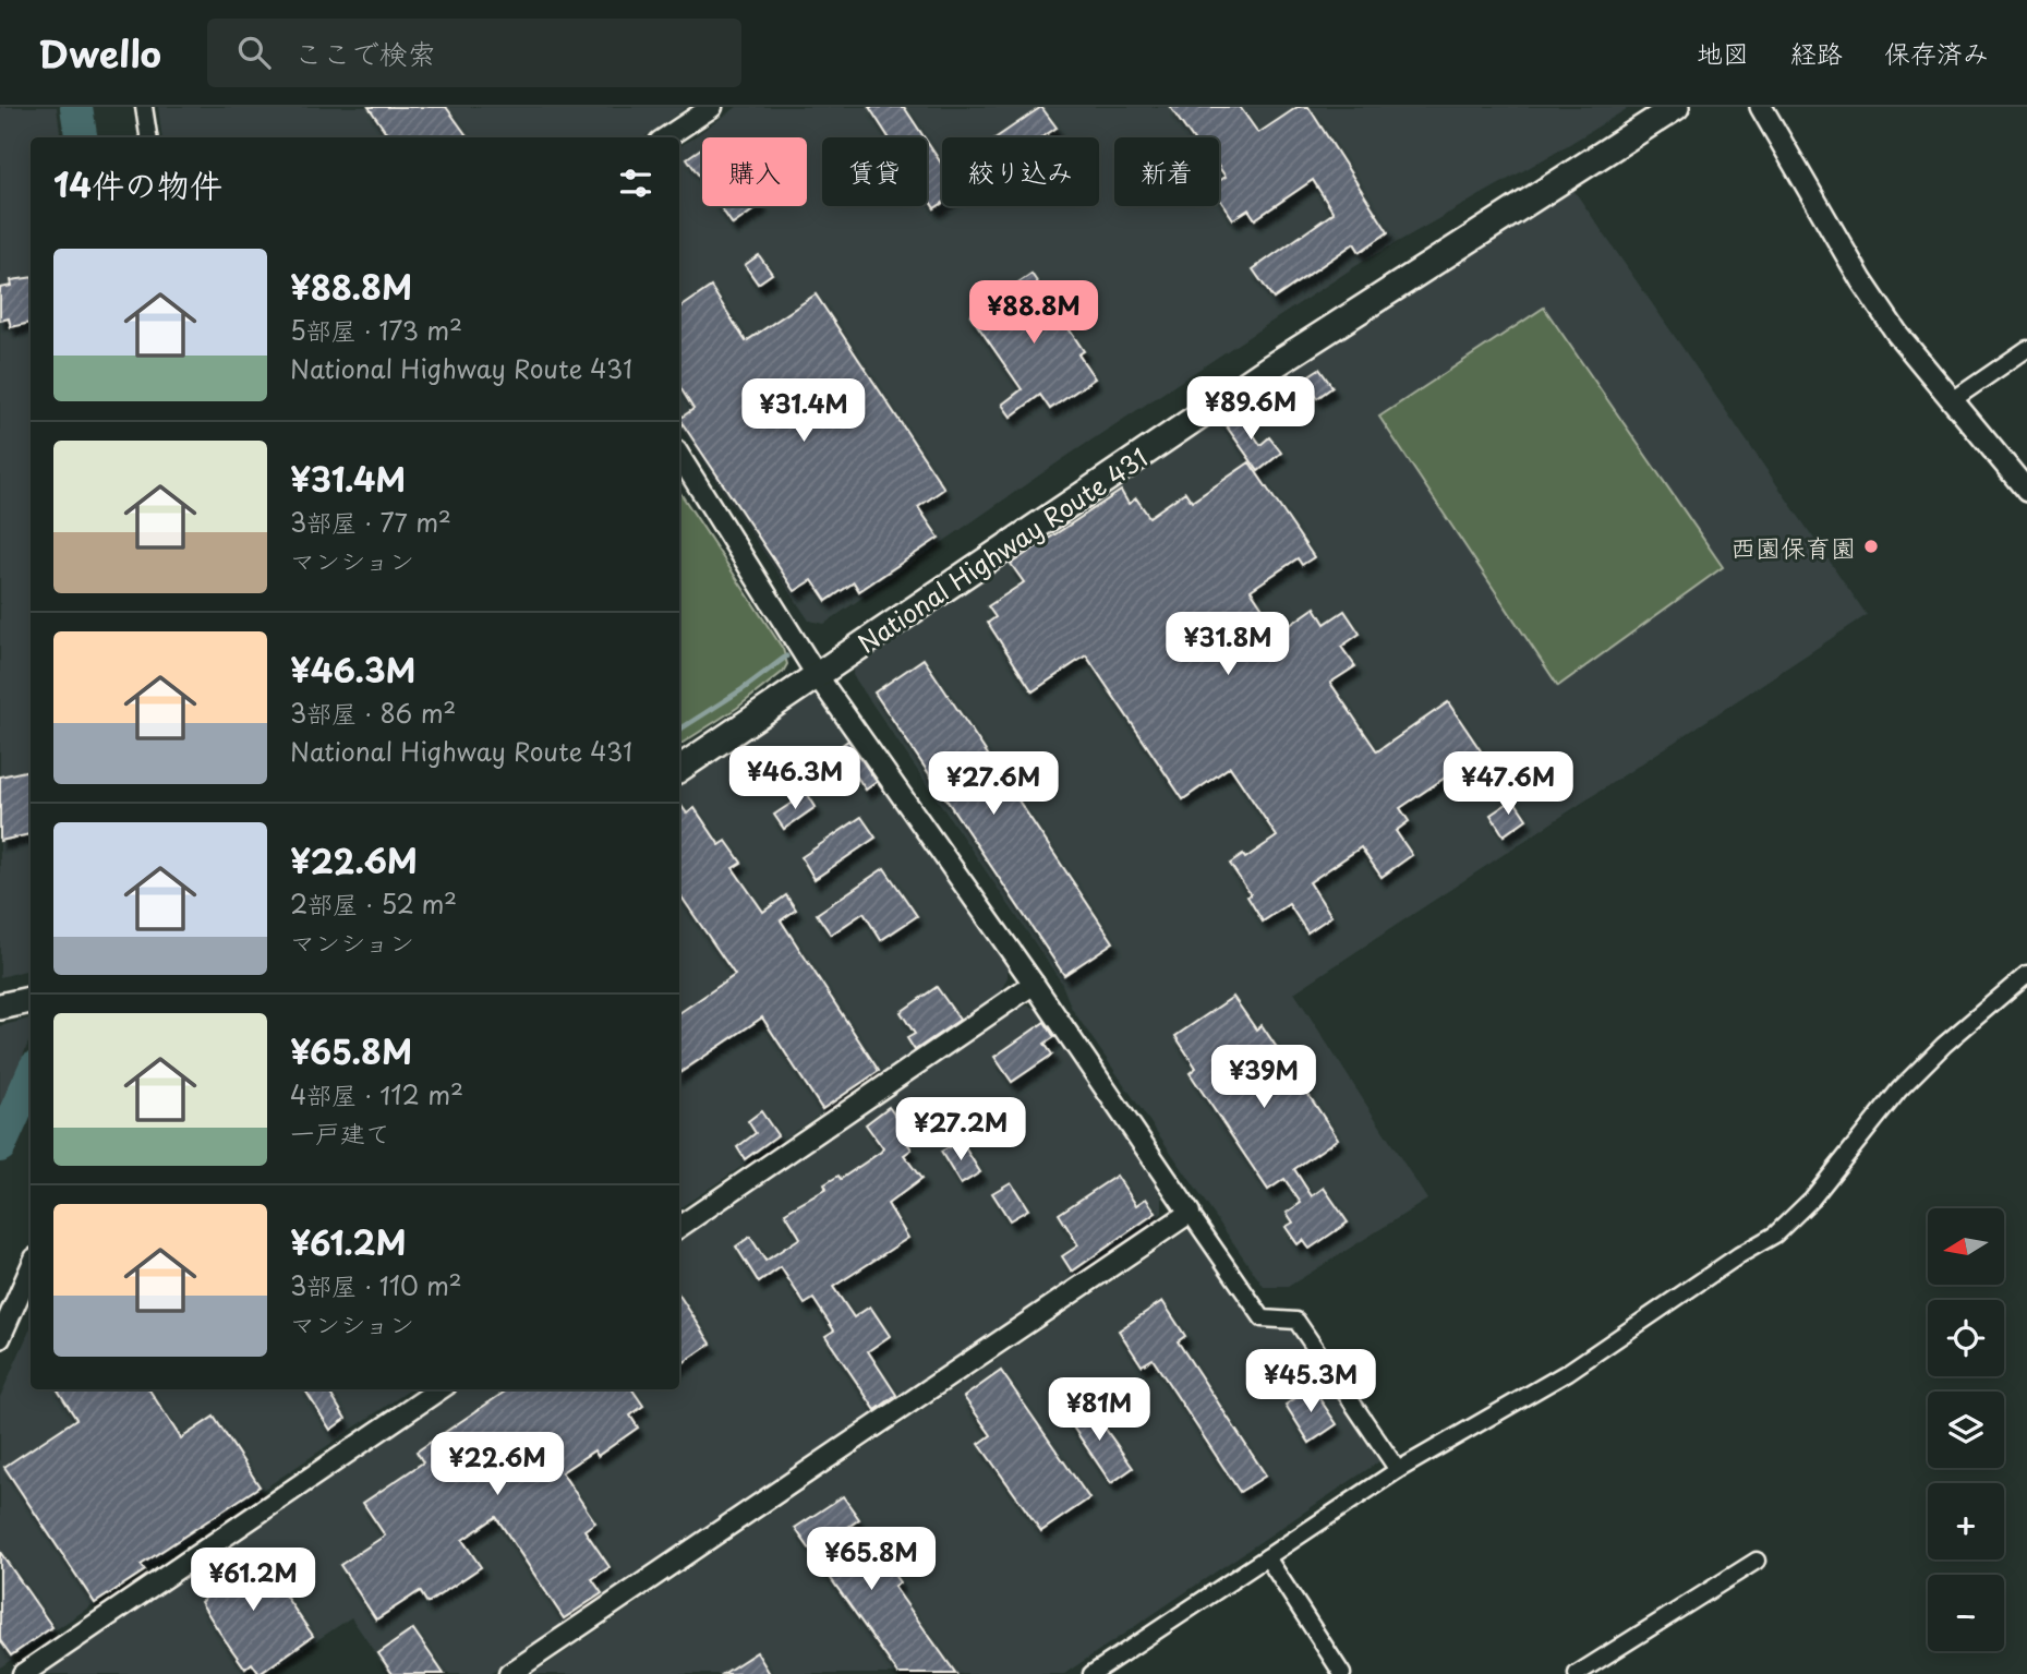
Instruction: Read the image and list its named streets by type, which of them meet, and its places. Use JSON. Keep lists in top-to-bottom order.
{
  "streets": {
    "highway": ["National Highway Route 431"]
  },
  "places": ["西園保育園"],
  "north": "left",
  "page": {
    "header": "Dwello",
    "search": "ここで検索",
    "nav": ["地図", "経路", "保存済み"],
    "chip": [
      "購入",
      "賃貸",
      "絞り込み",
      "新着"
    ],
    "heading": "14件の物件",
    "list": [
      {
        "name": "¥88.8M",
        "note": "5部屋 · 173 m² · National Highway Route 431"
      },
      {
        "name": "¥31.4M",
        "note": "3部屋 · 77 m² · マンション"
      },
      {
        "name": "¥46.3M",
        "note": "3部屋 · 86 m² · National Highway Route 431"
      },
      {
        "name": "¥22.6M",
        "note": "2部屋 · 52 m² · マンション"
      },
      {
        "name": "¥65.8M",
        "note": "4部屋 · 112 m² · 一戸建て"
      },
      {
        "name": "¥61.2M",
        "note": "3部屋 · 110 m² · マンション"
      }
    ],
    "price": [
      "¥88.8M",
      "¥89.6M",
      "¥31.4M",
      "¥31.8M",
      "¥46.3M",
      "¥27.6M",
      "¥47.6M",
      "¥39M",
      "¥27.2M",
      "¥45.3M",
      "¥81M",
      "¥22.6M",
      "¥65.8M",
      "¥61.2M"
    ],
    "map_buttons": ["+", "−"]
  }
}
